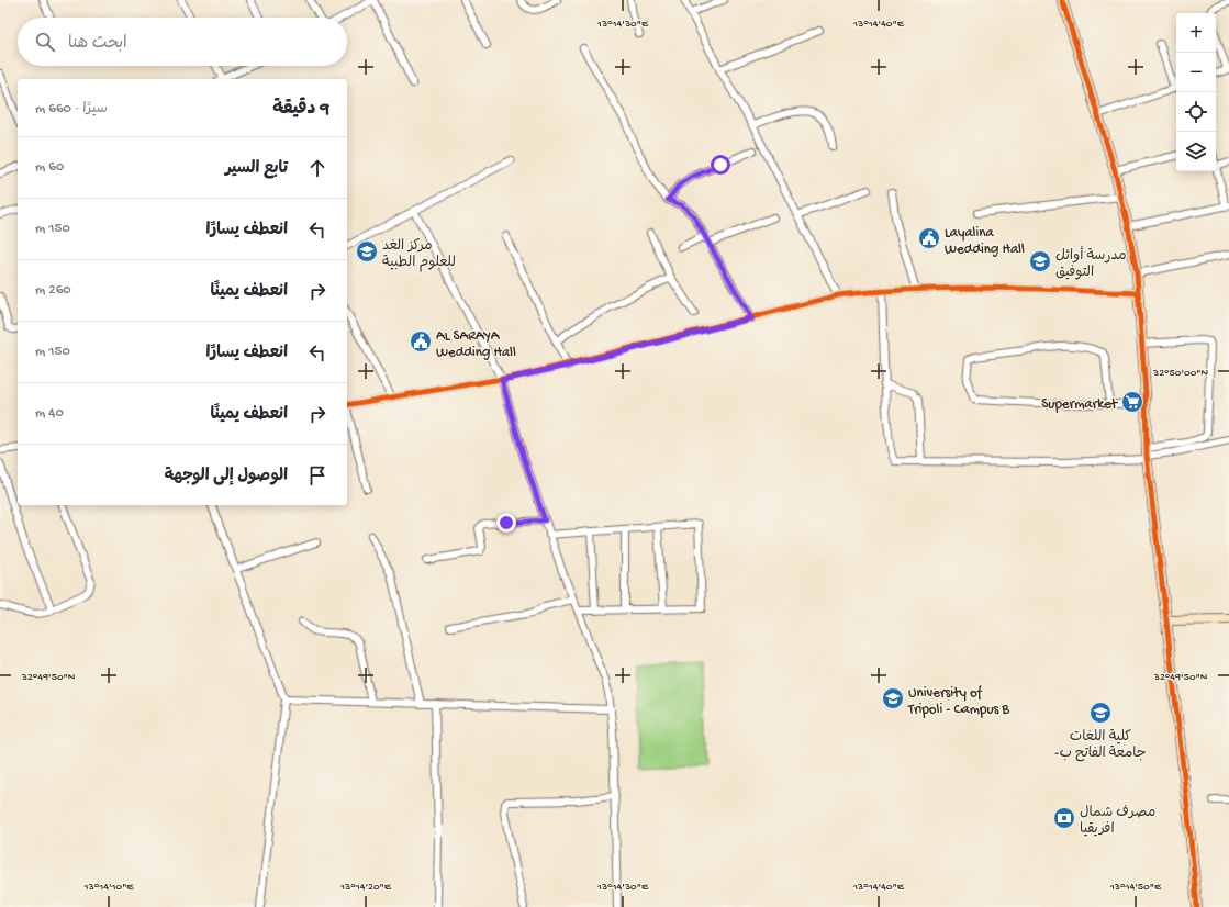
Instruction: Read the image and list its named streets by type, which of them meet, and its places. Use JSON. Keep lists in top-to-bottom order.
{
  "places": {
    "public building": ["Layalina Wedding Hall", "AL SARAYA Wedding Hall"],
    "school or university": [
      "مركز الغد للعلوم الطبية",
      "مدرسة أوائل التوفيق",
      "University of Tripoli - Campus B",
      "كلية اللغات -جامعة الفاتح ب"
    ],
    "supermarket": ["Supermarket"],
    "bank": ["مصرف شمال افريقيا"]
  },
  "page": {
    "map_buttons": ["+", "−"],
    "search": "ابحث هنا",
    "heading": ["9 دقيقة", "سيرًا · 660 m"],
    "list": [
      ["تابع السير", "60 m"],
      ["انعطف يسارًا", "150 m"],
      ["انعطف يمينًا", "260 m"],
      ["انعطف يسارًا", "150 m"],
      ["انعطف يمينًا", "40 m"],
      "الوصول إلى الوجهة"
    ]
  },
  "coordinates": [
    "13°14'30\"E",
    "13°14'40\"E",
    "32°50'00\"N",
    "32°49'50\"N",
    "13°14'10\"E",
    "13°14'20\"E",
    "13°14'50\"E"
  ]
}
